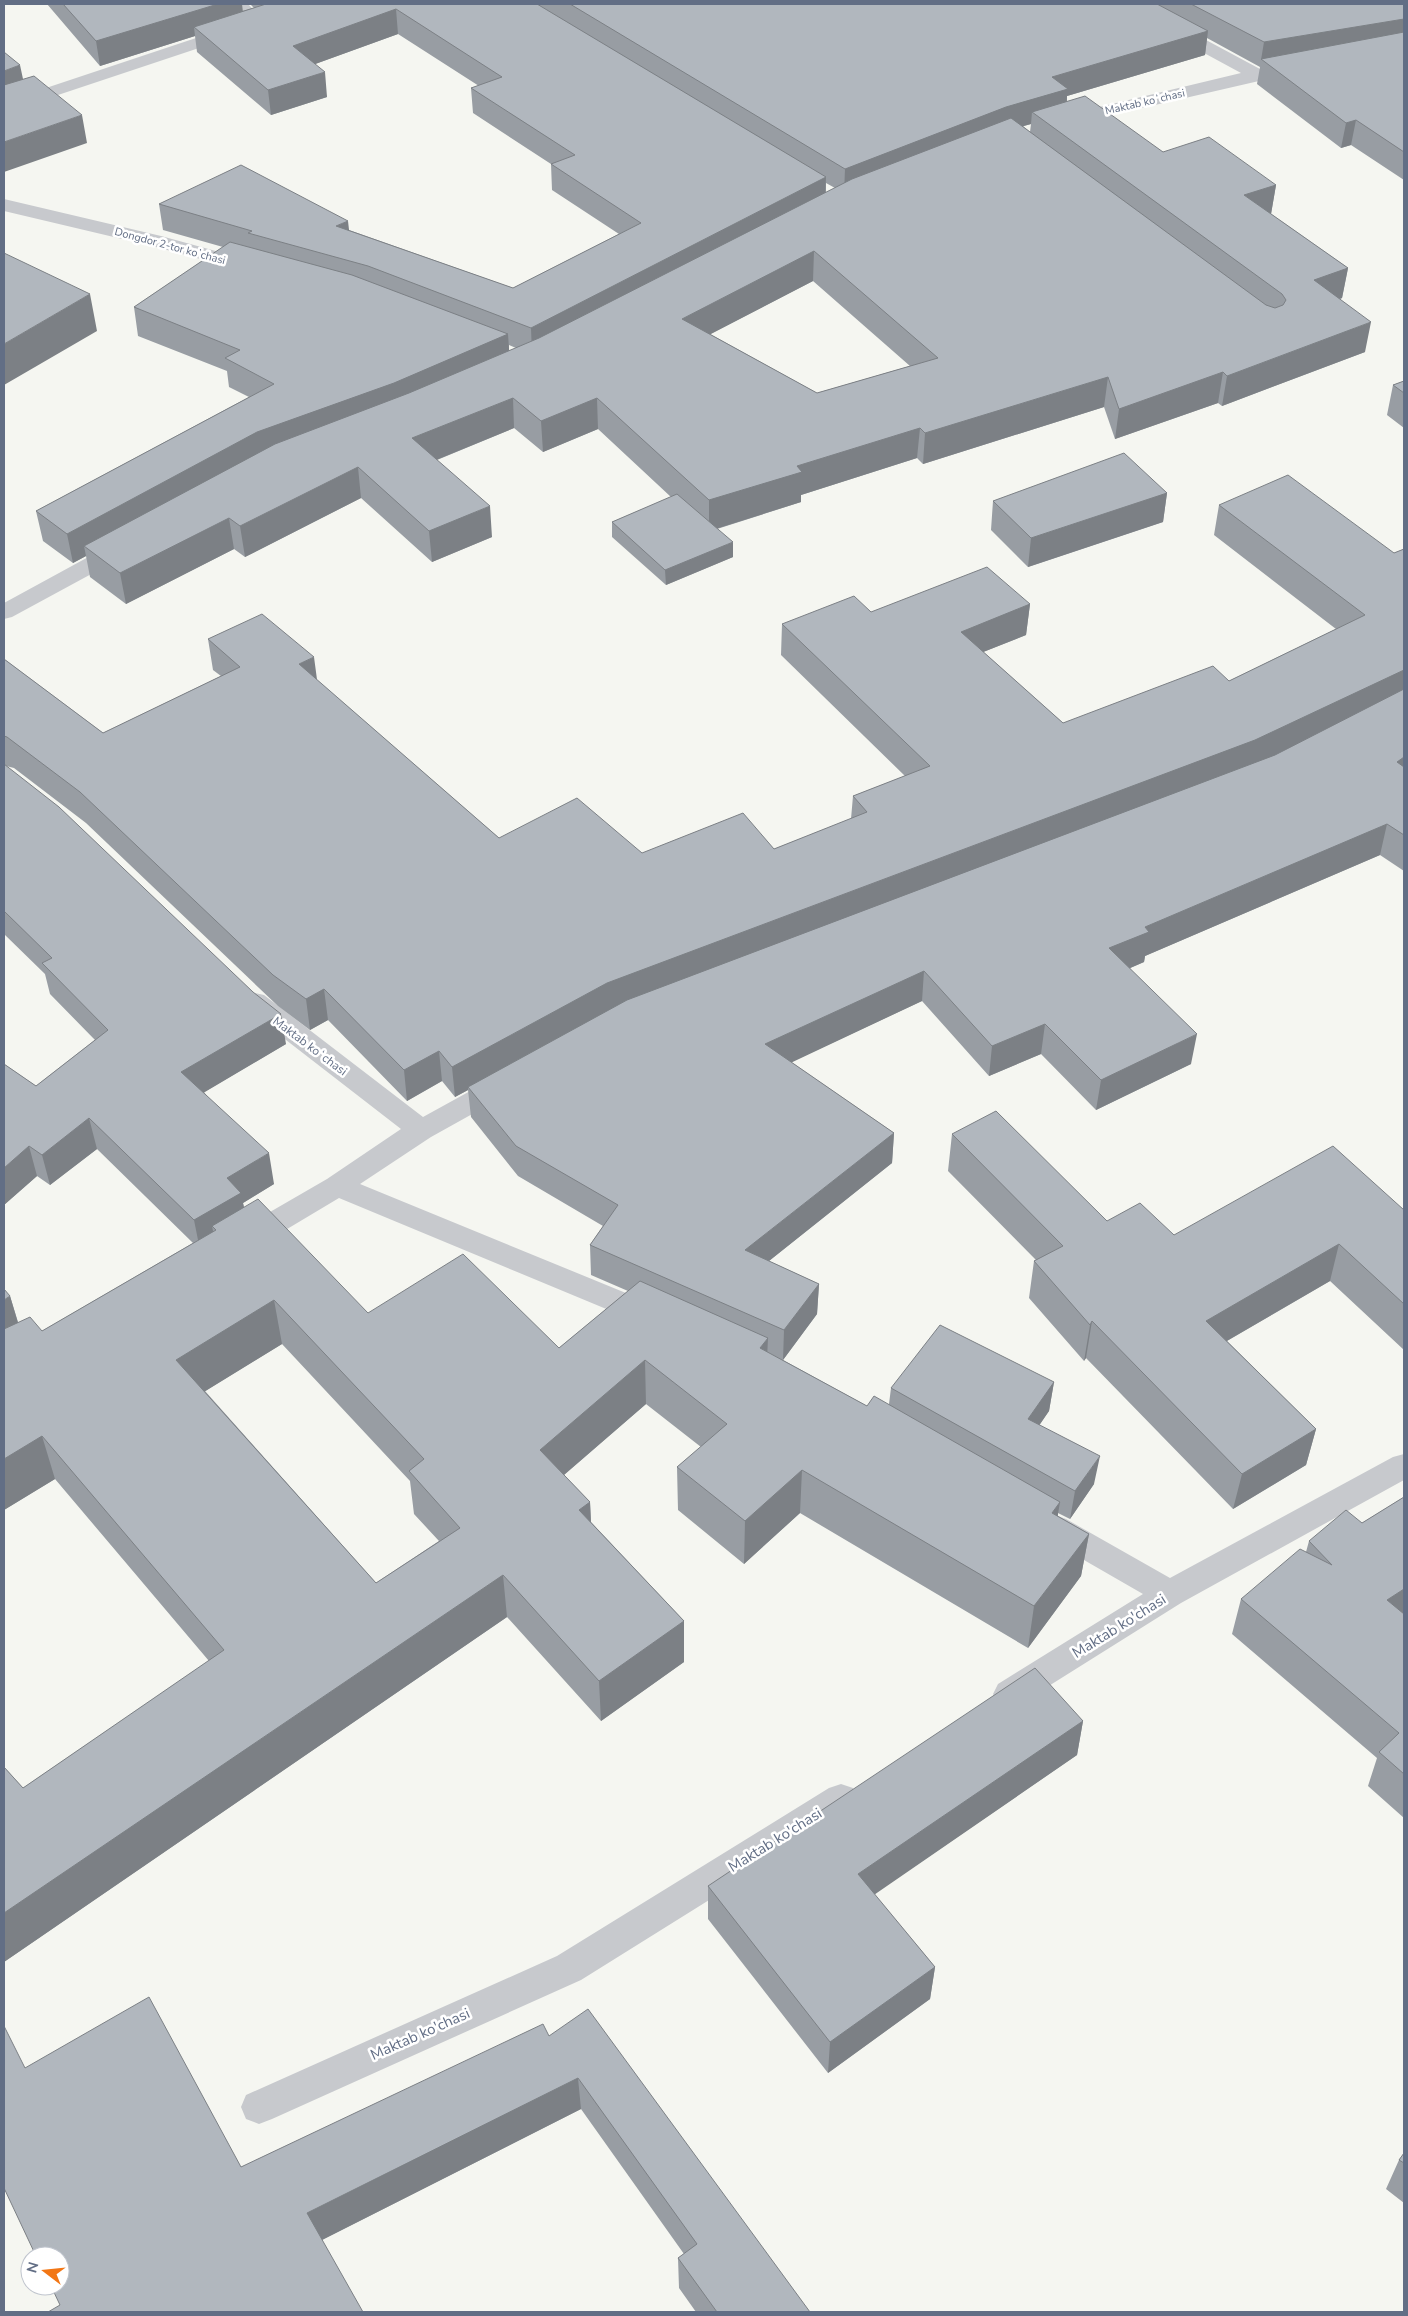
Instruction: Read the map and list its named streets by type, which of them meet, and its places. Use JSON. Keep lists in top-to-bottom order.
{
  "streets": {
    "street": ["Maktab koʻchasi", "Dongdor 2-tor koʼchasi", "Maktab ko'chasi"]
  },
  "north": "left"
}
